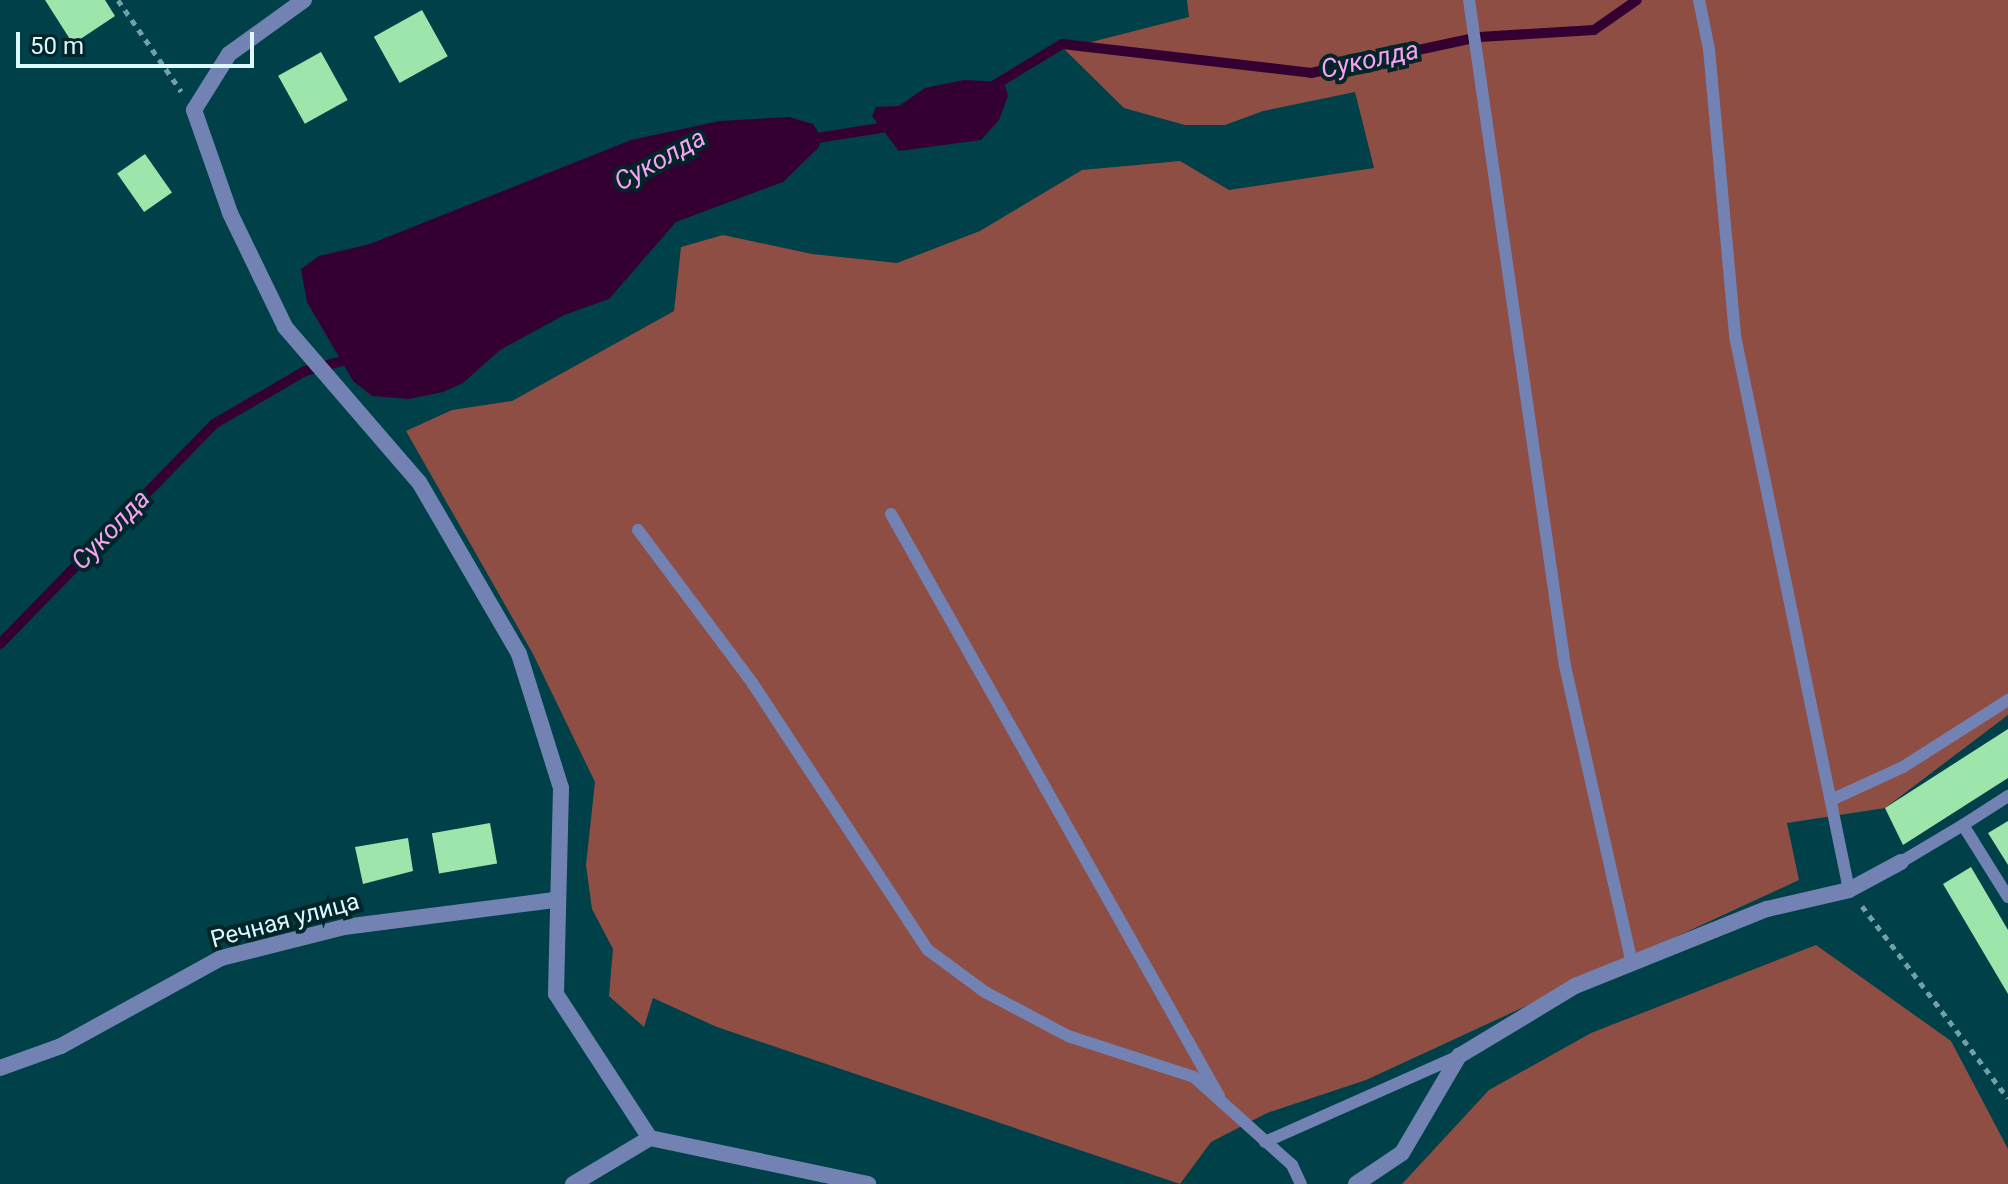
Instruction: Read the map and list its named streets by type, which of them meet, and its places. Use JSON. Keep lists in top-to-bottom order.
{
  "streets": {
    "street": ["Речная улица"]
  },
  "water": ["Суколда"],
  "scale_bar": "50 m"
}
